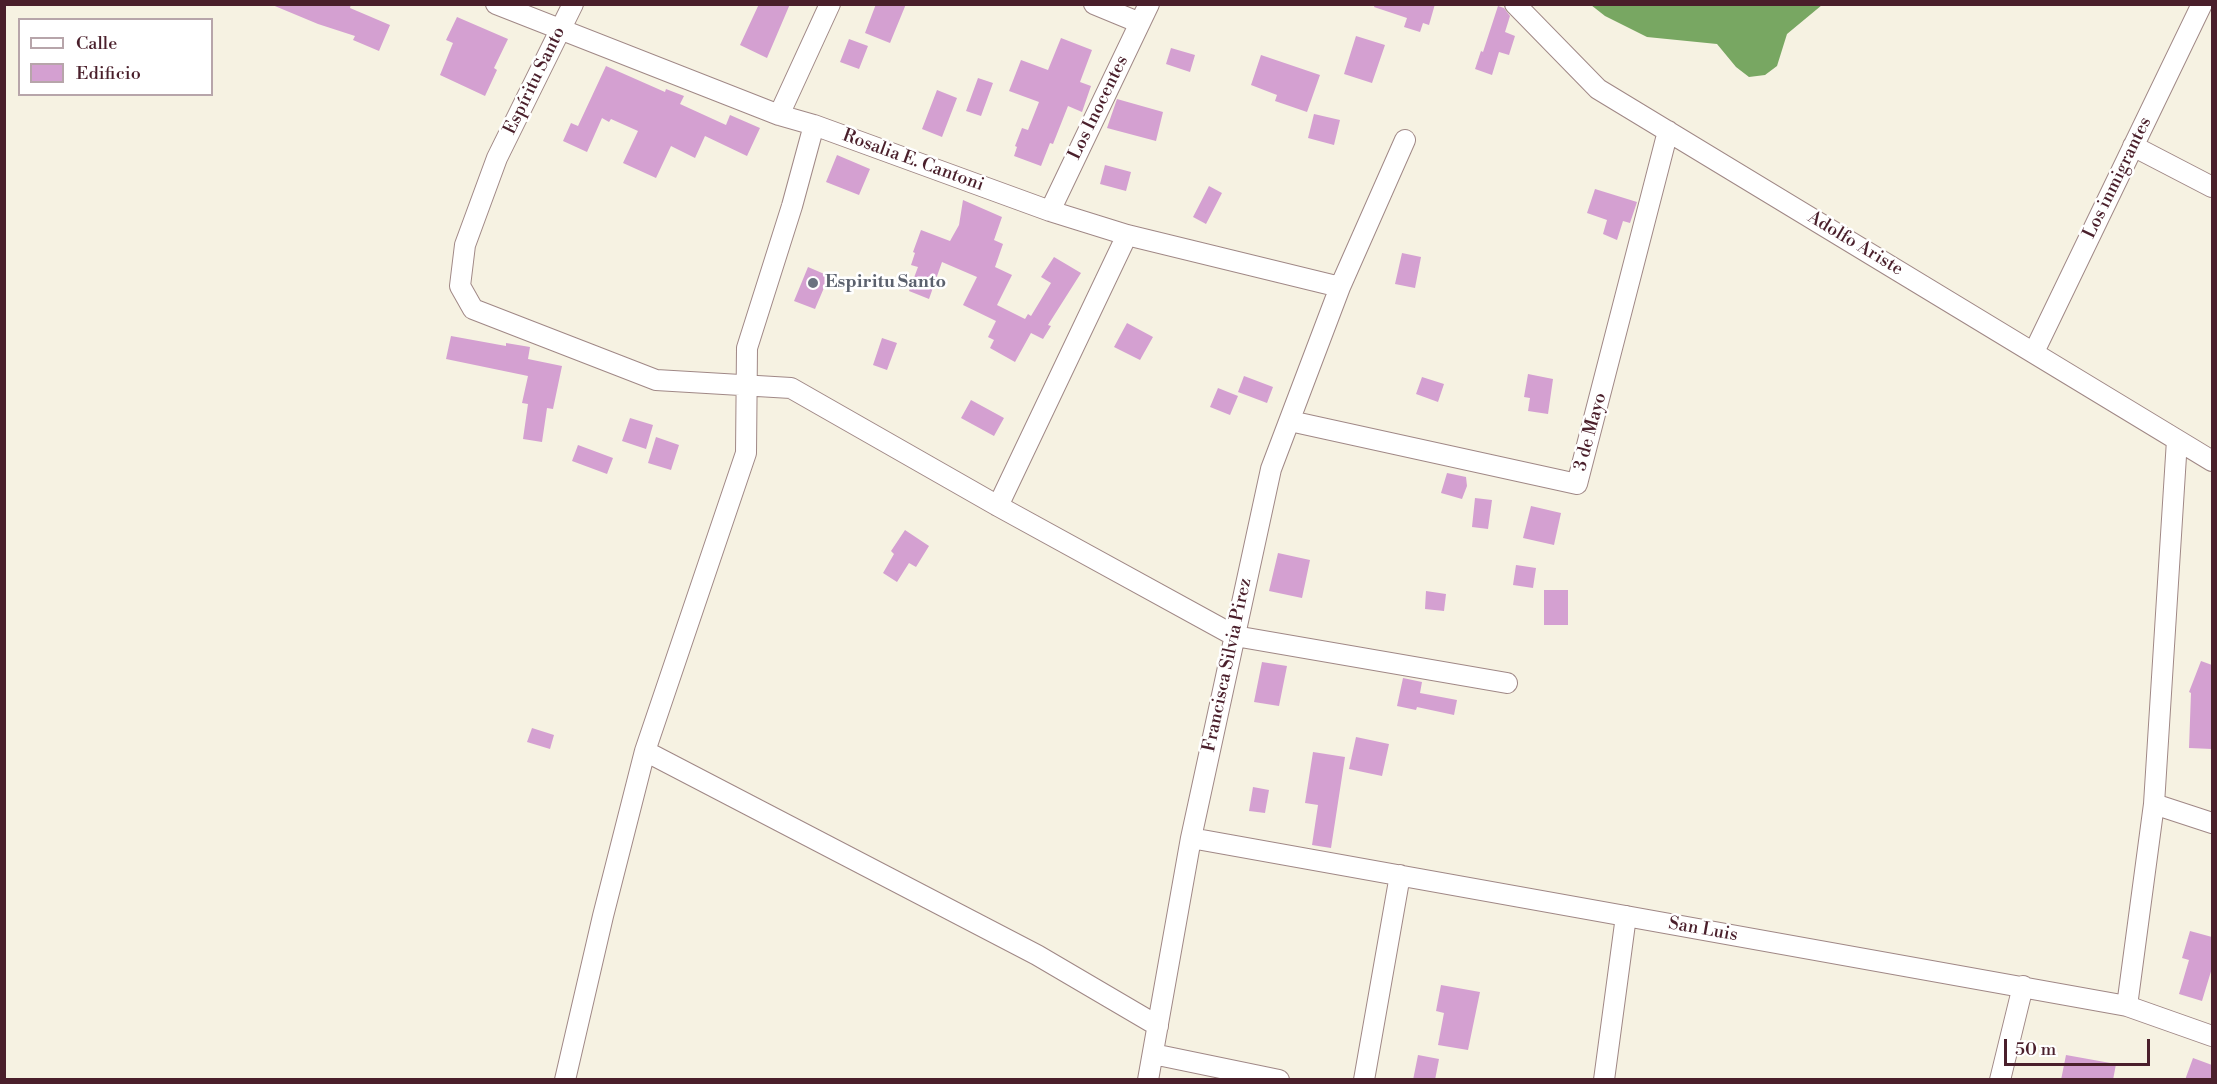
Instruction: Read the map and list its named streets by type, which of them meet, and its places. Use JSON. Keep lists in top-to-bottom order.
{
  "streets": {
    "street": [
      "Espíritu Santo",
      "Los Inocentes",
      "Rosalia E. Cantoni",
      "Los inmigrantes",
      "Adolfo Ariste",
      "3 de Mayo",
      "Francisca Silvia Pirez",
      "San Luis"
    ]
  },
  "crossings": [
    ["Espíritu Santo", "Rosalia E. Cantoni"],
    ["Espíritu Santo", "Francisca Silvia Pirez"],
    ["Los Inocentes", "Rosalia E. Cantoni"],
    ["Rosalia E. Cantoni", "Francisca Silvia Pirez"],
    ["Los inmigrantes", "Adolfo Ariste"],
    ["Adolfo Ariste", "3 de Mayo"],
    ["3 de Mayo", "Francisca Silvia Pirez"],
    ["Francisca Silvia Pirez", "San Luis"]
  ],
  "places": ["Espiritu Santo"],
  "legend": ["Calle", "Edificio"],
  "scale_bar": "50 m"
}
